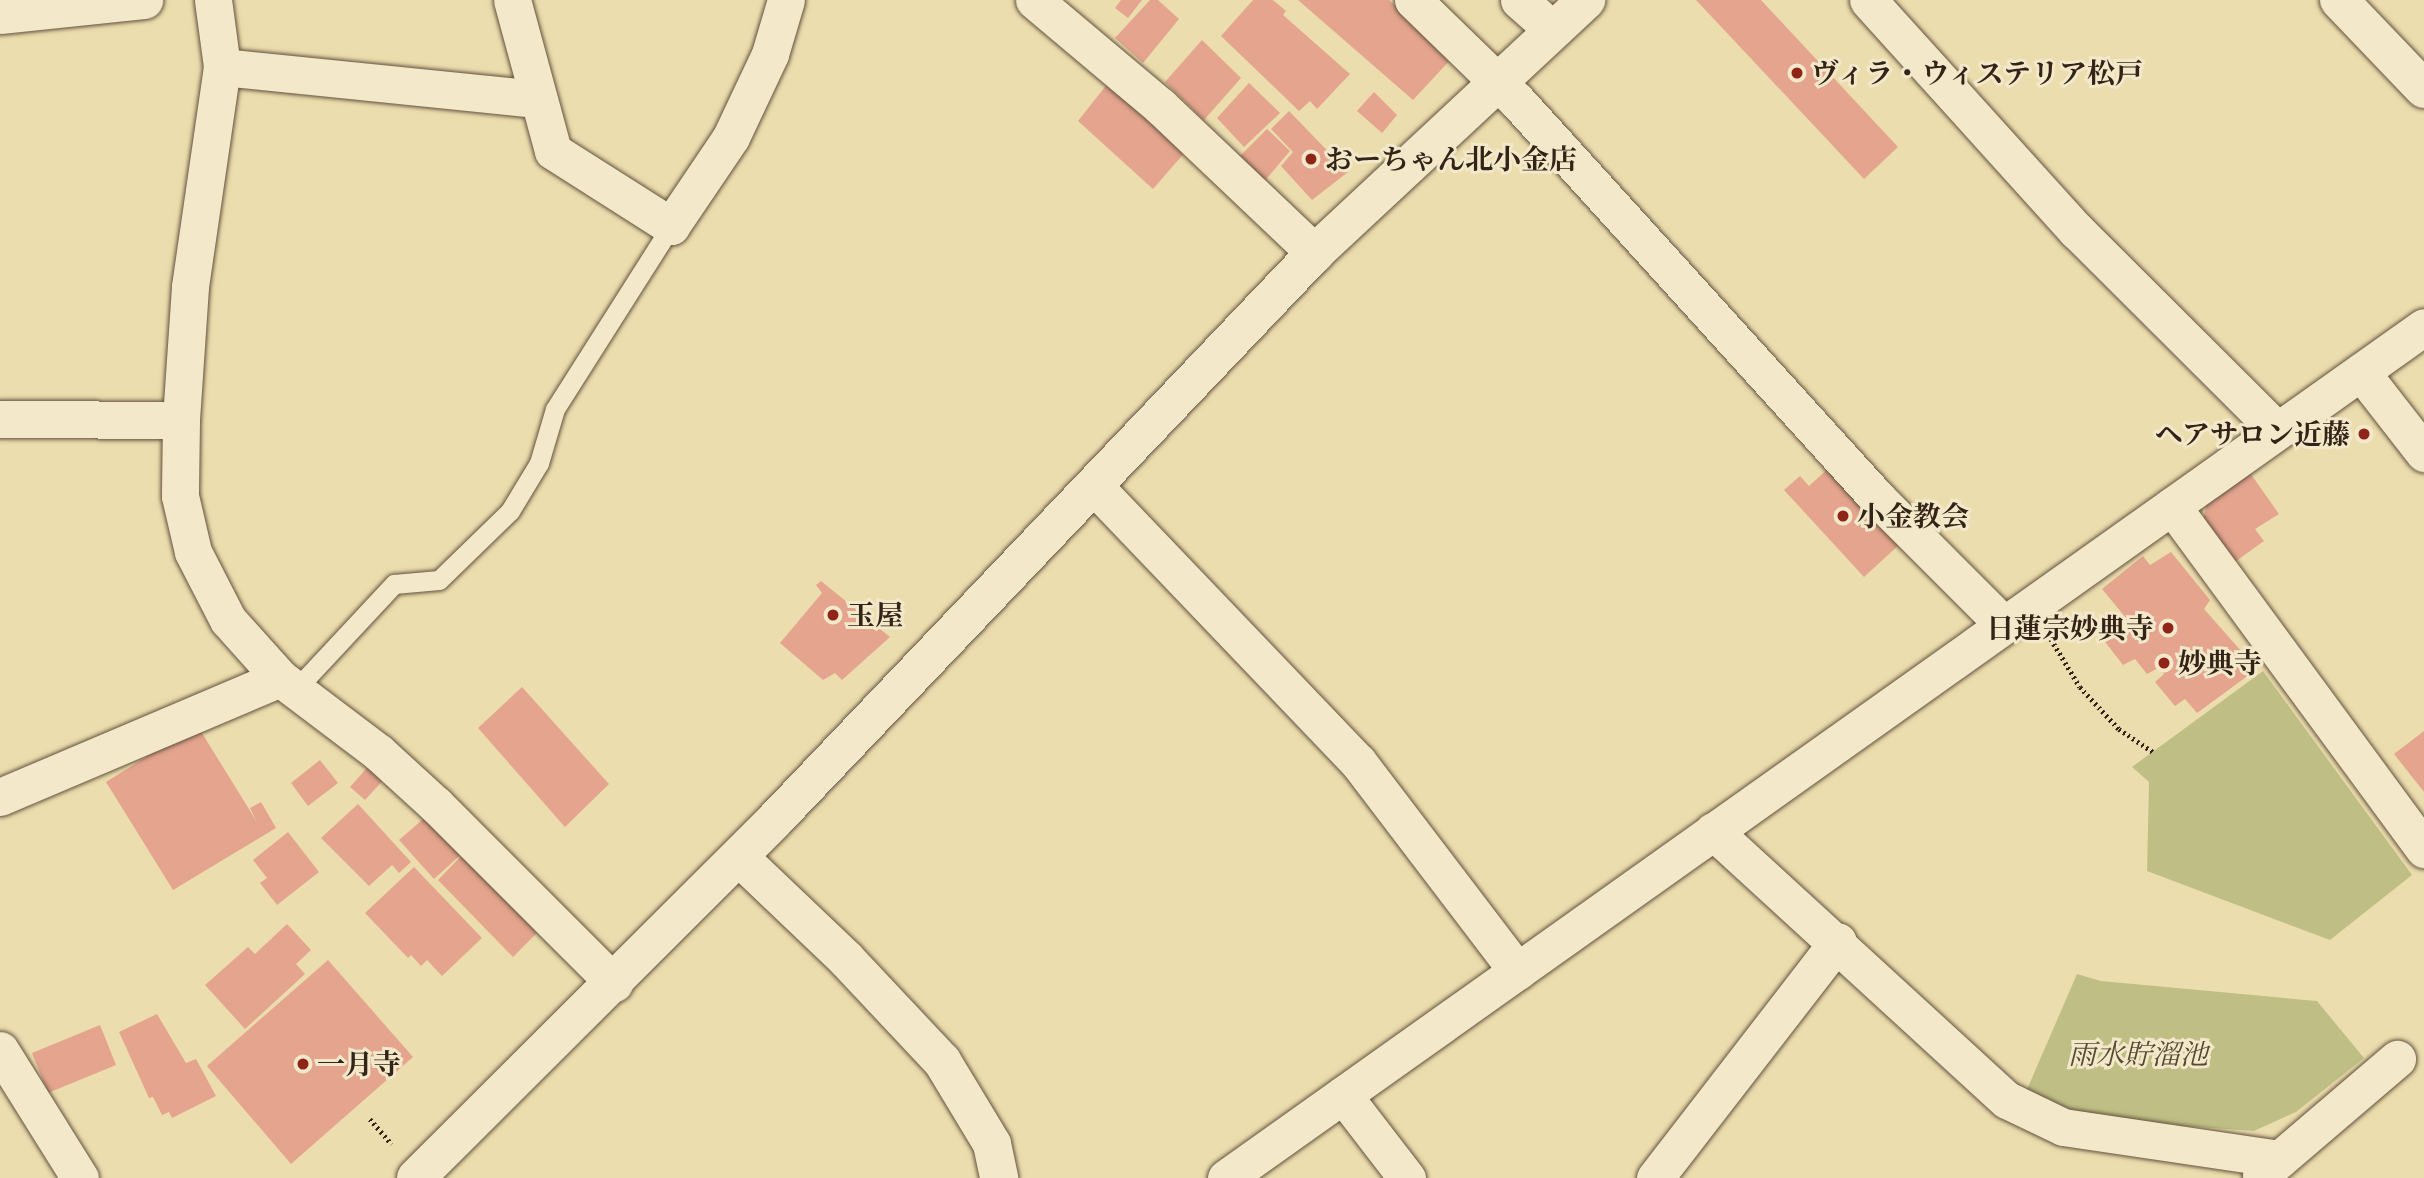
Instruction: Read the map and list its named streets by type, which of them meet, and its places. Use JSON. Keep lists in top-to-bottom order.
{
  "parks": ["雨水貯溜池"],
  "places": [
    "ヴィラ・ウィステリア松戸",
    "おーちゃん北小金店",
    "ヘアサロン近藤",
    "小金教会",
    "玉屋",
    "日蓮宗妙典寺",
    "妙典寺",
    "一月寺"
  ]
}
